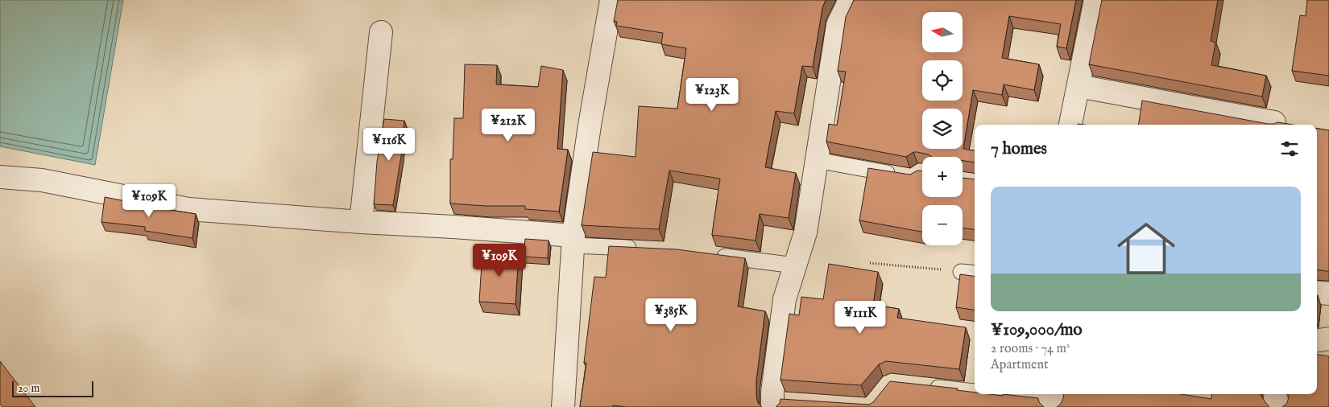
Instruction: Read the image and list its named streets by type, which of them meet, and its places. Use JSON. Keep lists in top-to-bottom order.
{
  "scale_bar": "20 m",
  "north": "left",
  "page": {
    "map_buttons": ["+", "−"],
    "price": [
      "¥123K",
      "¥212K",
      "¥116K",
      "¥109K",
      "¥109K",
      "¥385K",
      "¥111K"
    ],
    "heading": "7 homes",
    "list": [
      {
        "name": "¥109,000/mo",
        "note": "2 rooms · 74 m² · Apartment"
      }
    ],
    "scale": "20 m"
  }
}
